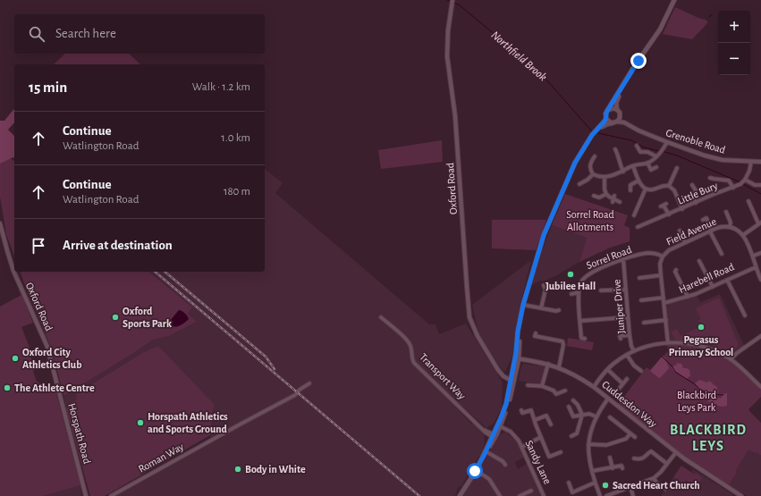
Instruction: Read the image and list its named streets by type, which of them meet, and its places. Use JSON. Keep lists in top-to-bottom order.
{
  "streets": {
    "street": [
      "Grenoble Road",
      "Oxford Road",
      "Little Bury",
      "Field Avenue",
      "Sorrel Road",
      "Harebell Road",
      "Juniper Drive",
      "Transport Way",
      "Cuddesdon Way",
      "Horspath Road",
      "Roman Way",
      "Sandy Lane"
    ]
  },
  "crossings": [
    ["Oxford Road", "Horspath Road"],
    ["Field Avenue", "Sorrel Road"],
    ["Field Avenue", "Harebell Road"],
    ["Sorrel Road", "Juniper Drive"]
  ],
  "districts": ["BLACKBIRD LEYS"],
  "water": ["Northfield Brook"],
  "parks": ["Sorrel Road Allotments", "Blackbird Leys Park"],
  "places": [
    "Jubilee Hall",
    "Oxford Sports Park",
    "Pegasus Primary School",
    "Oxford City Athletics Club",
    "The Athlete Centre",
    "Horspath Athletics and Sports Ground",
    "Body in White",
    "Sacred Heart Church"
  ],
  "page": {
    "map_buttons": ["+", "−"],
    "search": "Search here",
    "heading": ["15 min", "Walk · 1.2 km"],
    "list": [
      ["Continue", "Watlington Road", "1.0 km"],
      ["Continue", "Watlington Road", "180 m"],
      "Arrive at destination"
    ]
  }
}
